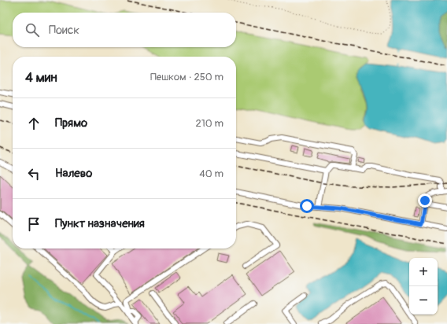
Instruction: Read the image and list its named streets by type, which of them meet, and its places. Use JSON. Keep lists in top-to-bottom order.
{
  "page": {
    "search": "Поиск",
    "heading": ["4 мин", "Пешком · 250 m"],
    "list": [
      ["Прямо", "210 m"],
      ["Налево", "40 m"],
      "Пункт назначения"
    ],
    "map_buttons": ["+", "−"]
  }
}
